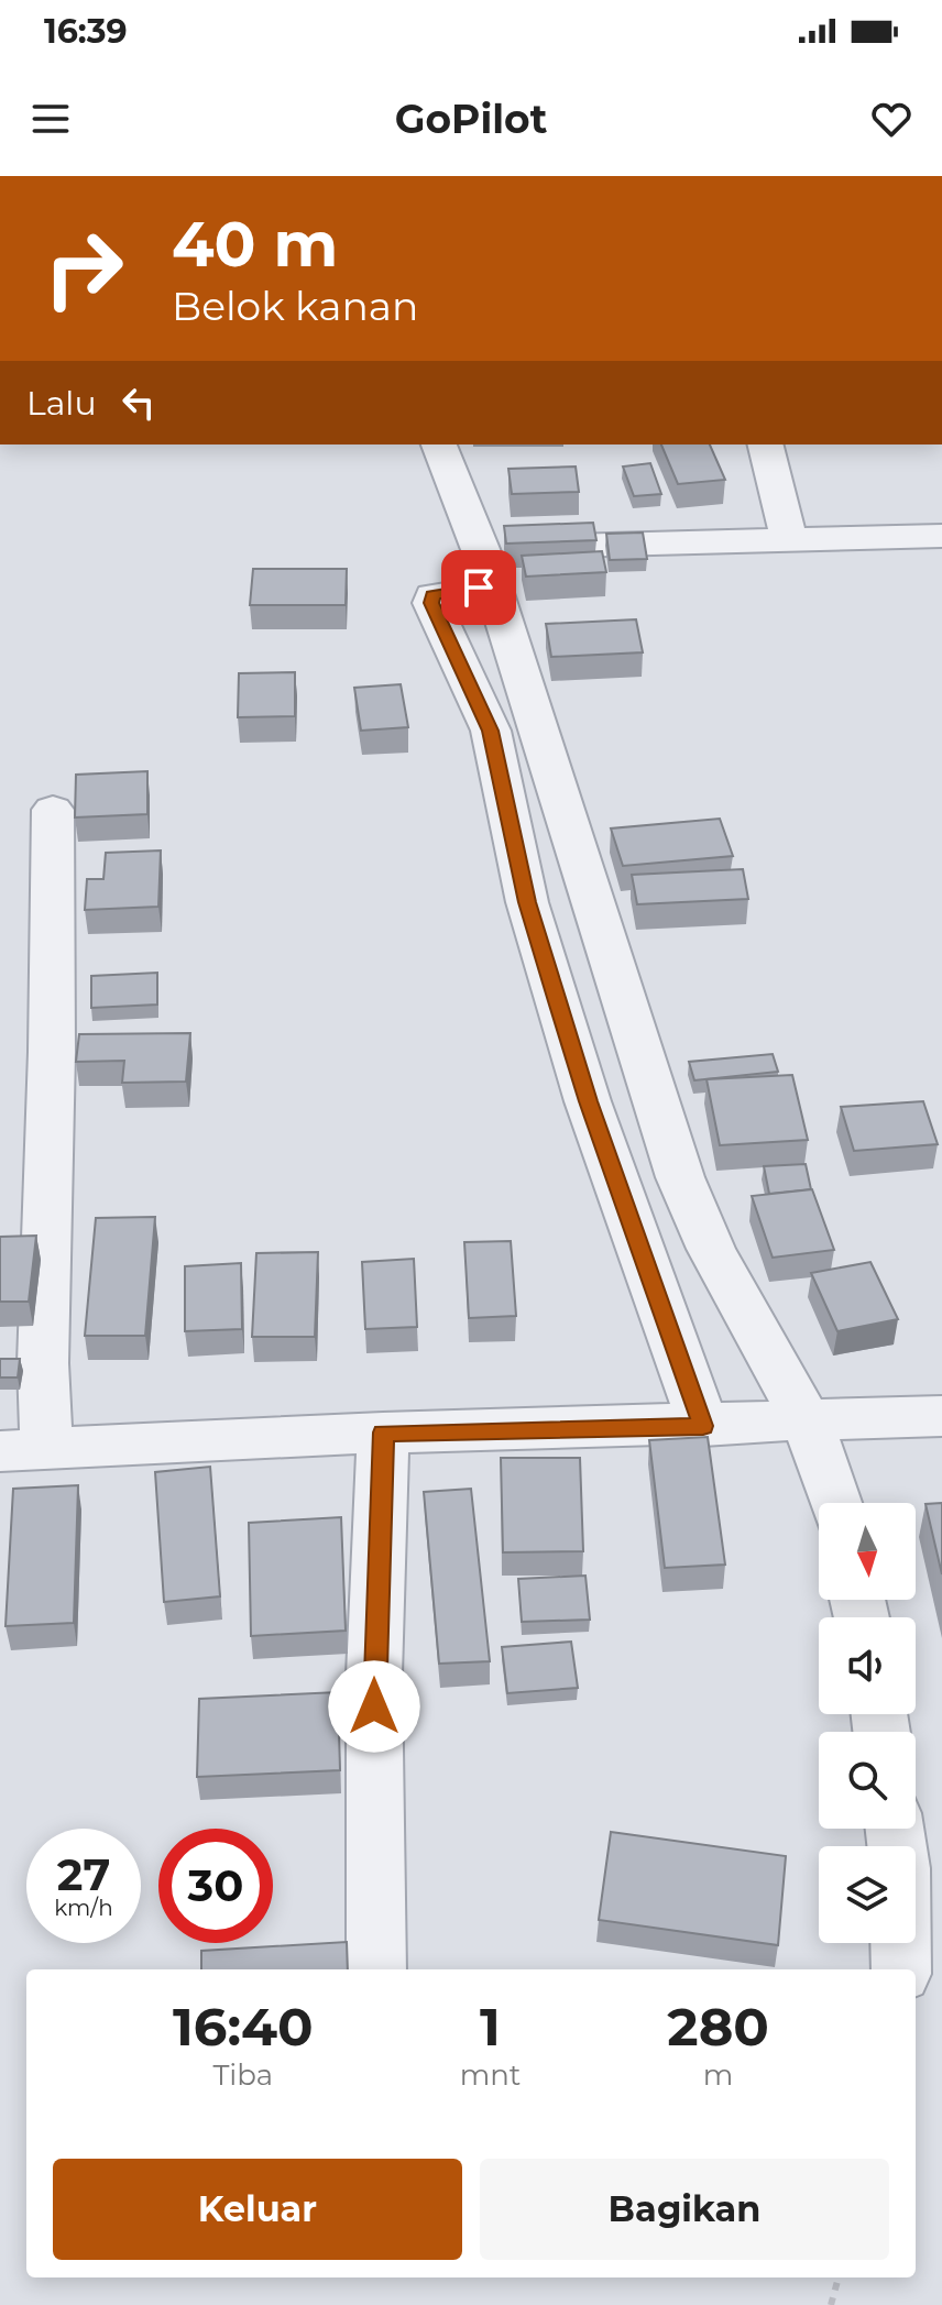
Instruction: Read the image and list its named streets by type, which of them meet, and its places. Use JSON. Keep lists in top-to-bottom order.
{
  "north": "bottom",
  "page": {
    "status": "16:39",
    "header": "GoPilot",
    "turn": ["40 m", "Belok kanan"],
    "then": "Lalu",
    "speed": "27 km/h",
    "limit": "30",
    "eta": [
      "16:40",
      "Tiba",
      "1",
      "mnt",
      "280",
      "m"
    ],
    "buttons": ["Keluar", "Bagikan"]
  }
}
